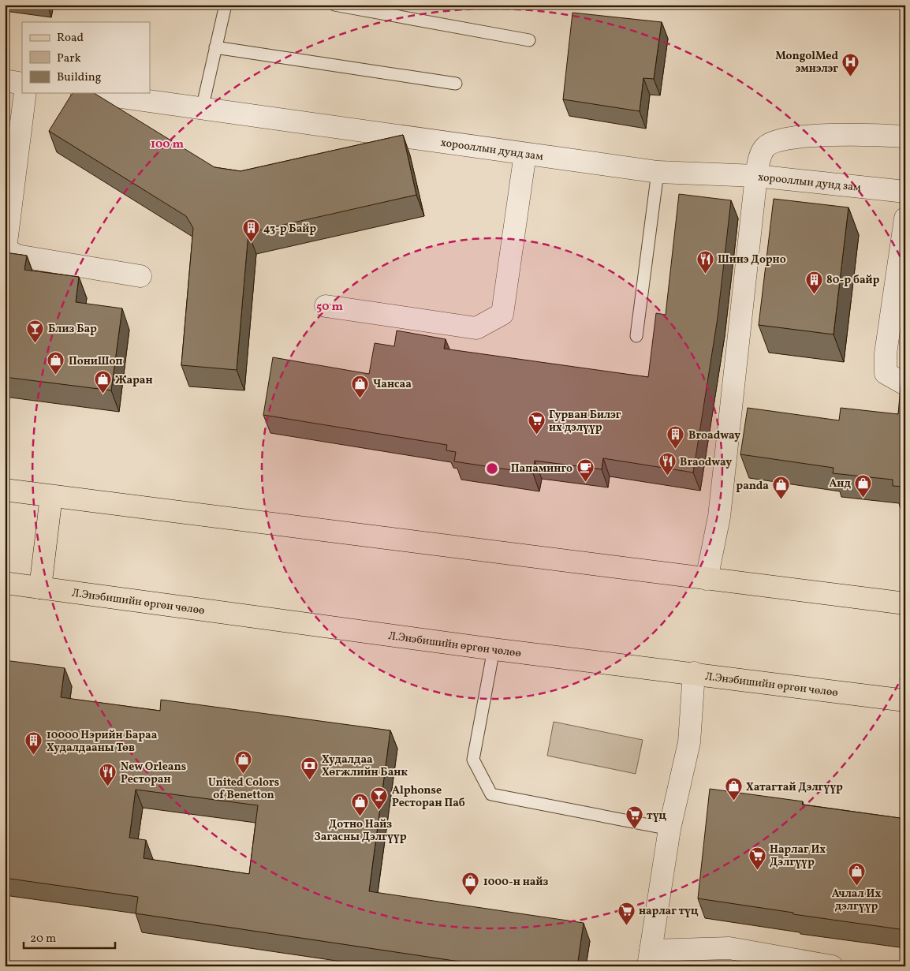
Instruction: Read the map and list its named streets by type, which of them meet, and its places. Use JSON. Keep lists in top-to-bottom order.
{
  "streets": {
    "main road": ["Л.Энэбишийн өргөн чөлөө"],
    "street": ["хорооллын дунд зам"]
  },
  "places": {
    "hospital": ["MongolMed эмнэлэг"],
    "building": [
      "43-р Байр",
      "80-р байр",
      "Broadway",
      "10000 Нэрийн Бараа Худалдааны Төв"
    ],
    "restaurant": ["Шинэ Дорно", "Braodway", "New Orleans Ресторан"],
    "bar": ["Близ Бар", "Alphonse Ресторан Паб"],
    "shop": [
      "ПониШоп",
      "Жаран",
      "Чансаа",
      "Анд",
      "panda",
      "United Colors of Benetton",
      "Хатагтай Дэлгүүр",
      "Дотно Найз Загасны Дэлгүүр",
      "Ачлал Их дэлгүүр",
      "1000-н найз"
    ],
    "supermarket": [
      "Гурван Билэг их дэлүүр",
      "түц",
      "Нарлаг Их Дэлгүүр",
      "нарлаг түц"
    ],
    "cafe": ["Папаминго"],
    "bank": ["Худалдаа Хөгжлийн Банк"]
  },
  "legend": ["Road", "Park", "Building"],
  "scale_bar": "20 m",
  "rings": ["100 m", "50 m"]
}
